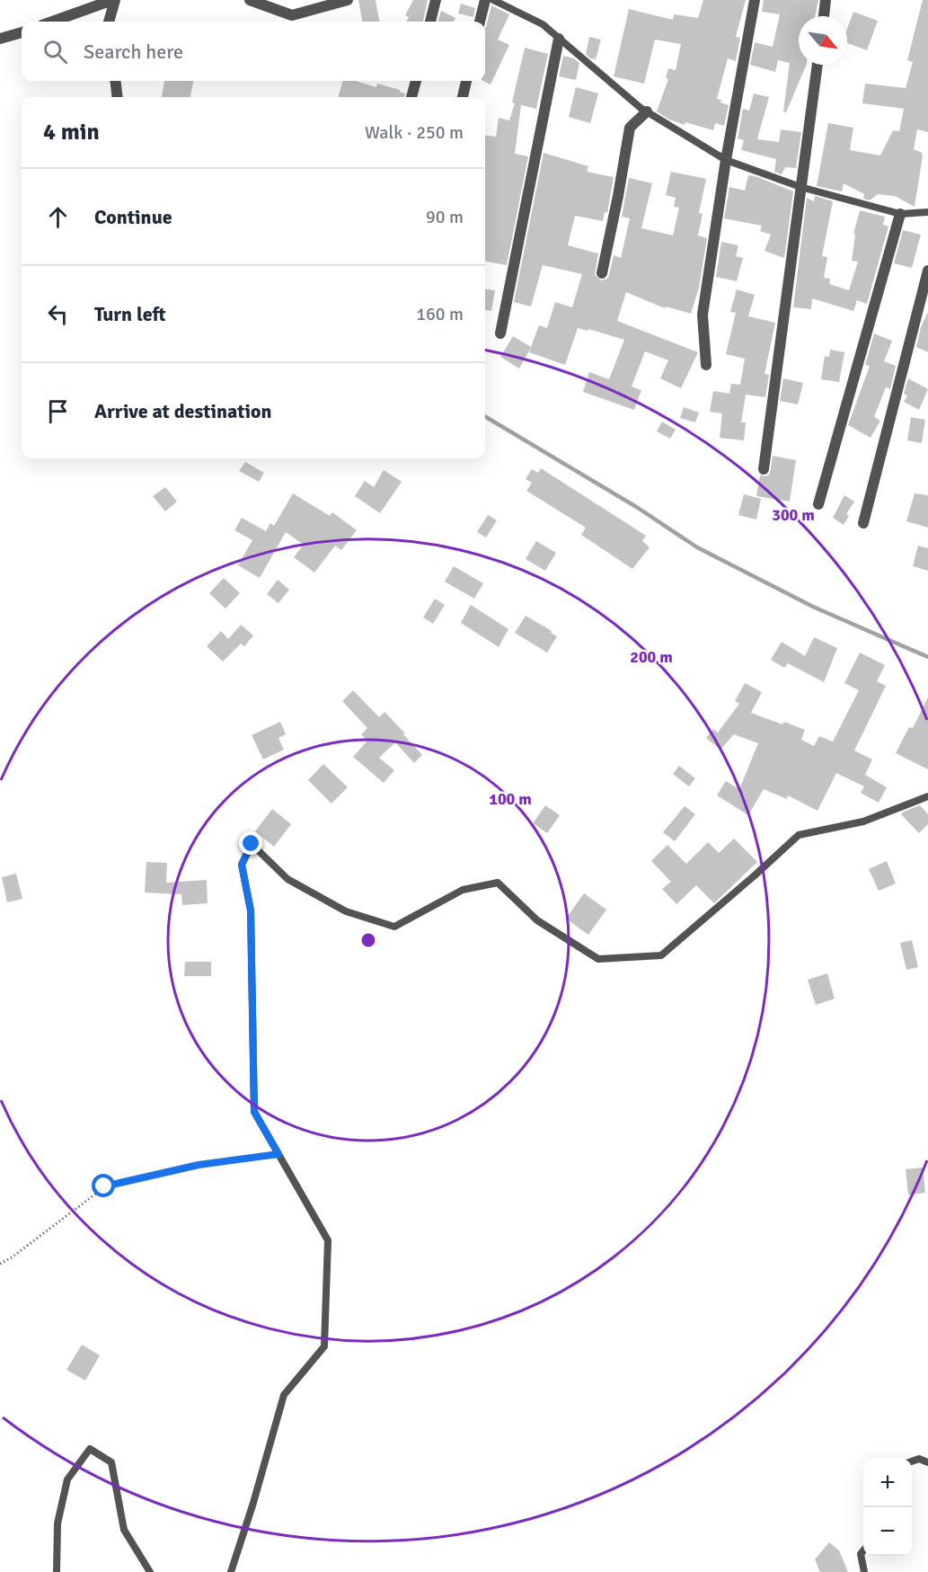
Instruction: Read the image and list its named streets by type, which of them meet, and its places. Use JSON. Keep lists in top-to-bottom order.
{
  "north": "bottom right",
  "page": {
    "search": "Search here",
    "heading": ["4 min", "Walk · 250 m"],
    "list": [
      ["Continue", "90 m"],
      ["Turn left", "160 m"],
      "Arrive at destination"
    ],
    "map_buttons": ["+", "−"]
  },
  "rings": ["300 m", "200 m", "100 m"]
}
